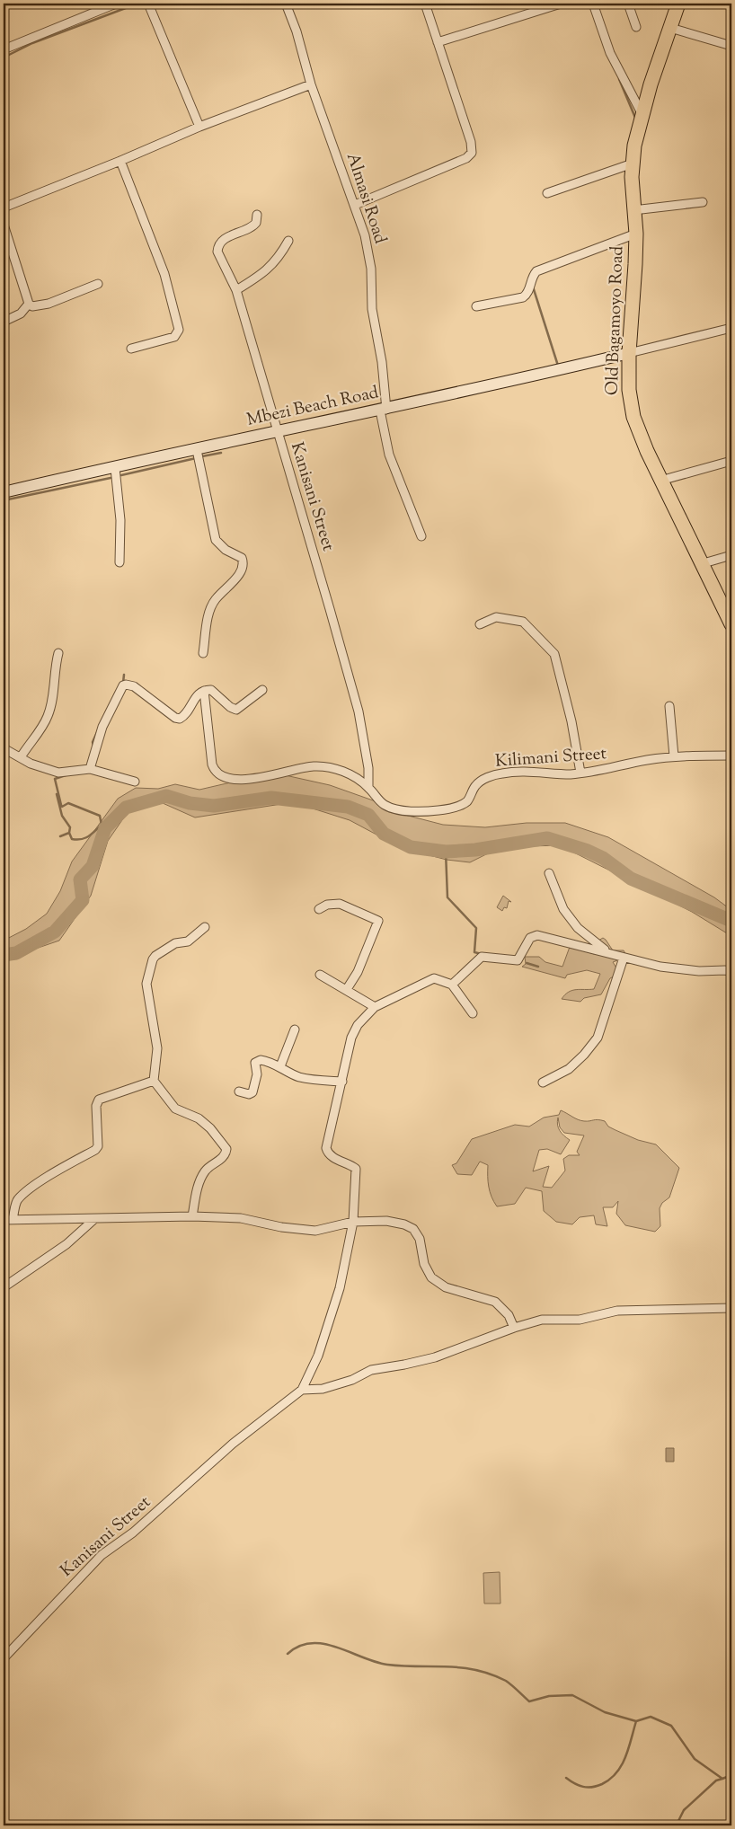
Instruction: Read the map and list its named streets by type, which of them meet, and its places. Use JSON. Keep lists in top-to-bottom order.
{
  "streets": {
    "main road": ["Old Bagamoyo Road", "Mbezi Beach Road"],
    "street": ["Almasi Road", "Kanisani Street", "Kilimani Street"]
  },
  "crossings": [
    ["Almasi Road", "Mbezi Beach Road"],
    ["Old Bagamoyo Road", "Mbezi Beach Road"],
    ["Mbezi Beach Road", "Kanisani Street"],
    ["Kanisani Street", "Kilimani Street"]
  ]
}
